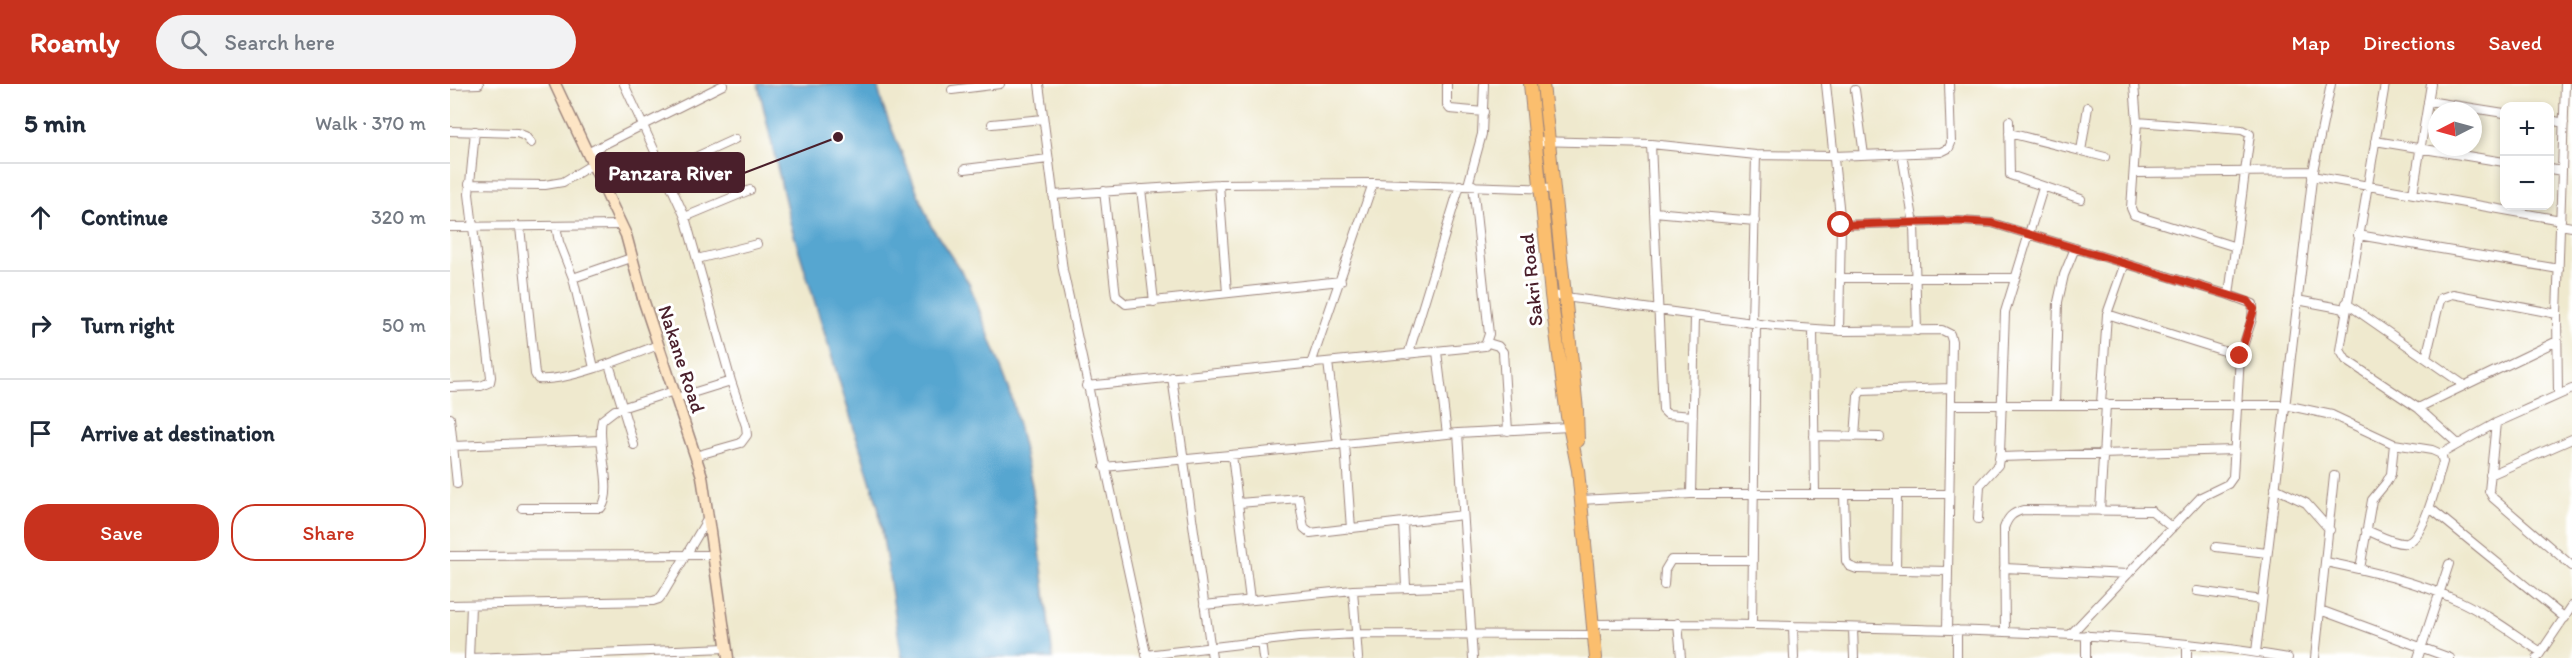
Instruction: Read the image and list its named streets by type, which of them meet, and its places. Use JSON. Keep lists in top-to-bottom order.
{
  "streets": {
    "main road": ["Sakri Road"],
    "street": ["Nakane Road"]
  },
  "places": ["Panzara River"],
  "north": "left",
  "page": {
    "header": "Roamly",
    "search": "Search here",
    "nav": ["Map", "Directions", "Saved"],
    "heading": ["5 min", "Walk · 370 m"],
    "map_buttons": ["+", "−"],
    "list": [
      ["Continue", "320 m"],
      ["Turn right", "50 m"],
      "Arrive at destination"
    ],
    "buttons": ["Save", "Share"]
  }
}
